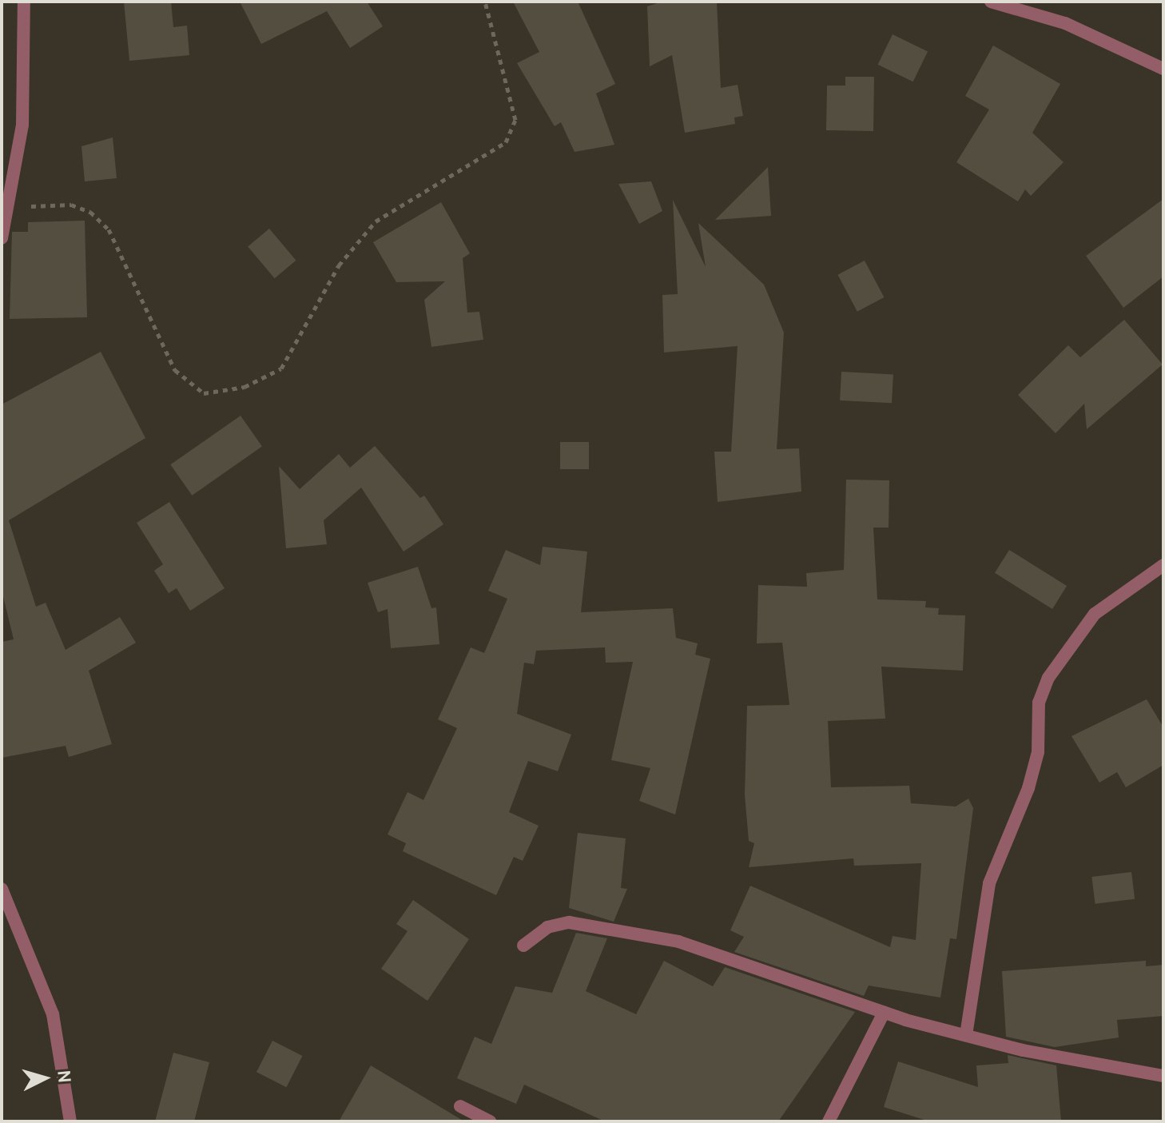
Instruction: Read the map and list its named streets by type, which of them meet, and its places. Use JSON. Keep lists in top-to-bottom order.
{
  "north": "right"
}
